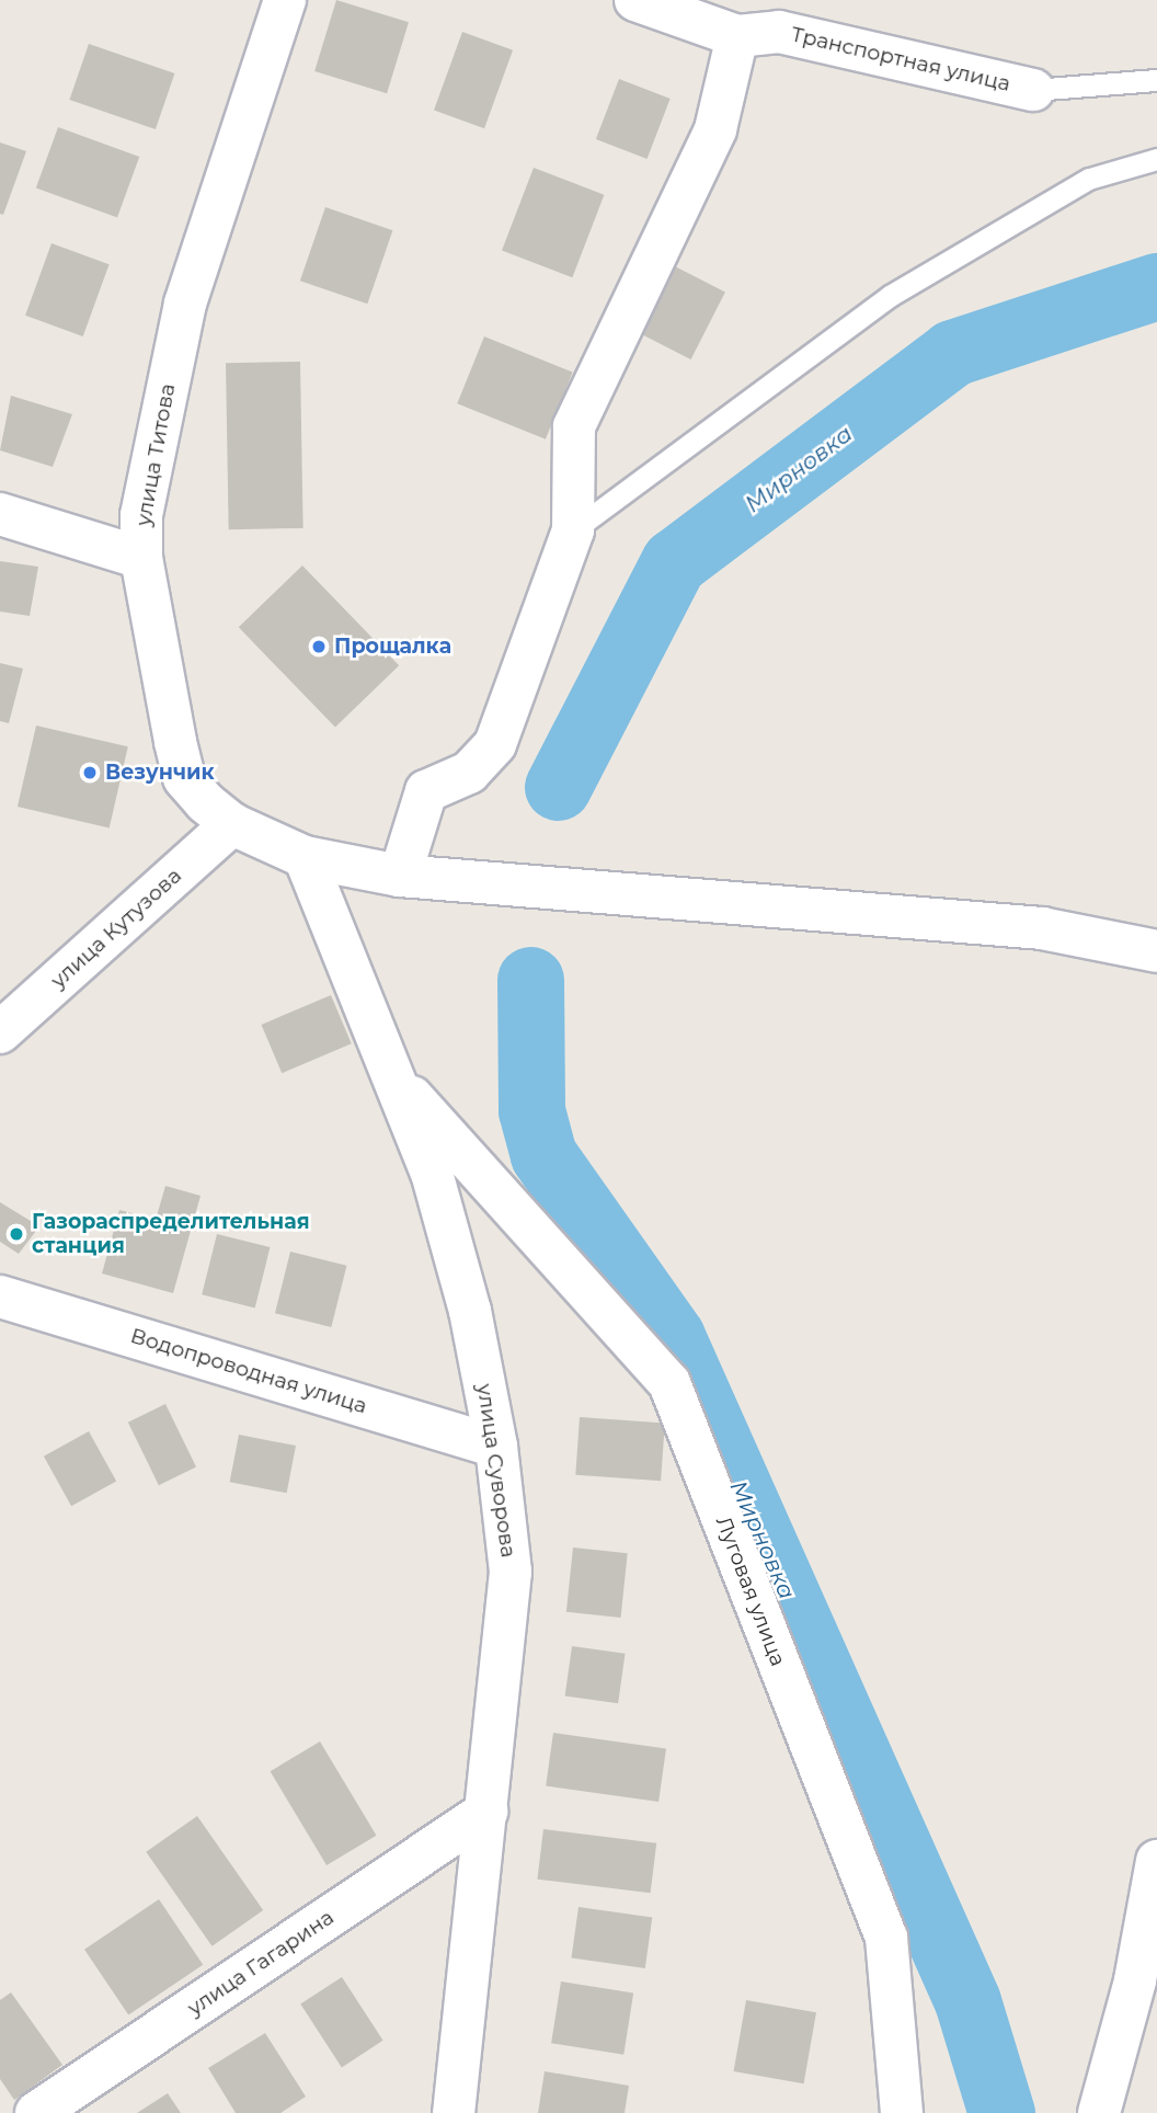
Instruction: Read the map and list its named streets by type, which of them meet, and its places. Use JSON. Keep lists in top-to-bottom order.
{
  "streets": {
    "street": [
      "Транспортная улица",
      "улица Титова",
      "улица Кутузова",
      "Водопроводная улица",
      "улица Суворова",
      "Луговая улица",
      "улица Гагарина"
    ]
  },
  "crossings": [
    ["улица Титова", "улица Кутузова"],
    ["улица Титова", "улица Суворова"],
    ["Водопроводная улица", "улица Суворова"],
    ["улица Суворова", "Луговая улица"],
    ["улица Суворова", "улица Гагарина"]
  ],
  "water": ["Мирновка"],
  "places": ["Прощалка", "Везунчик", "Газораспределительная станция"]
}
